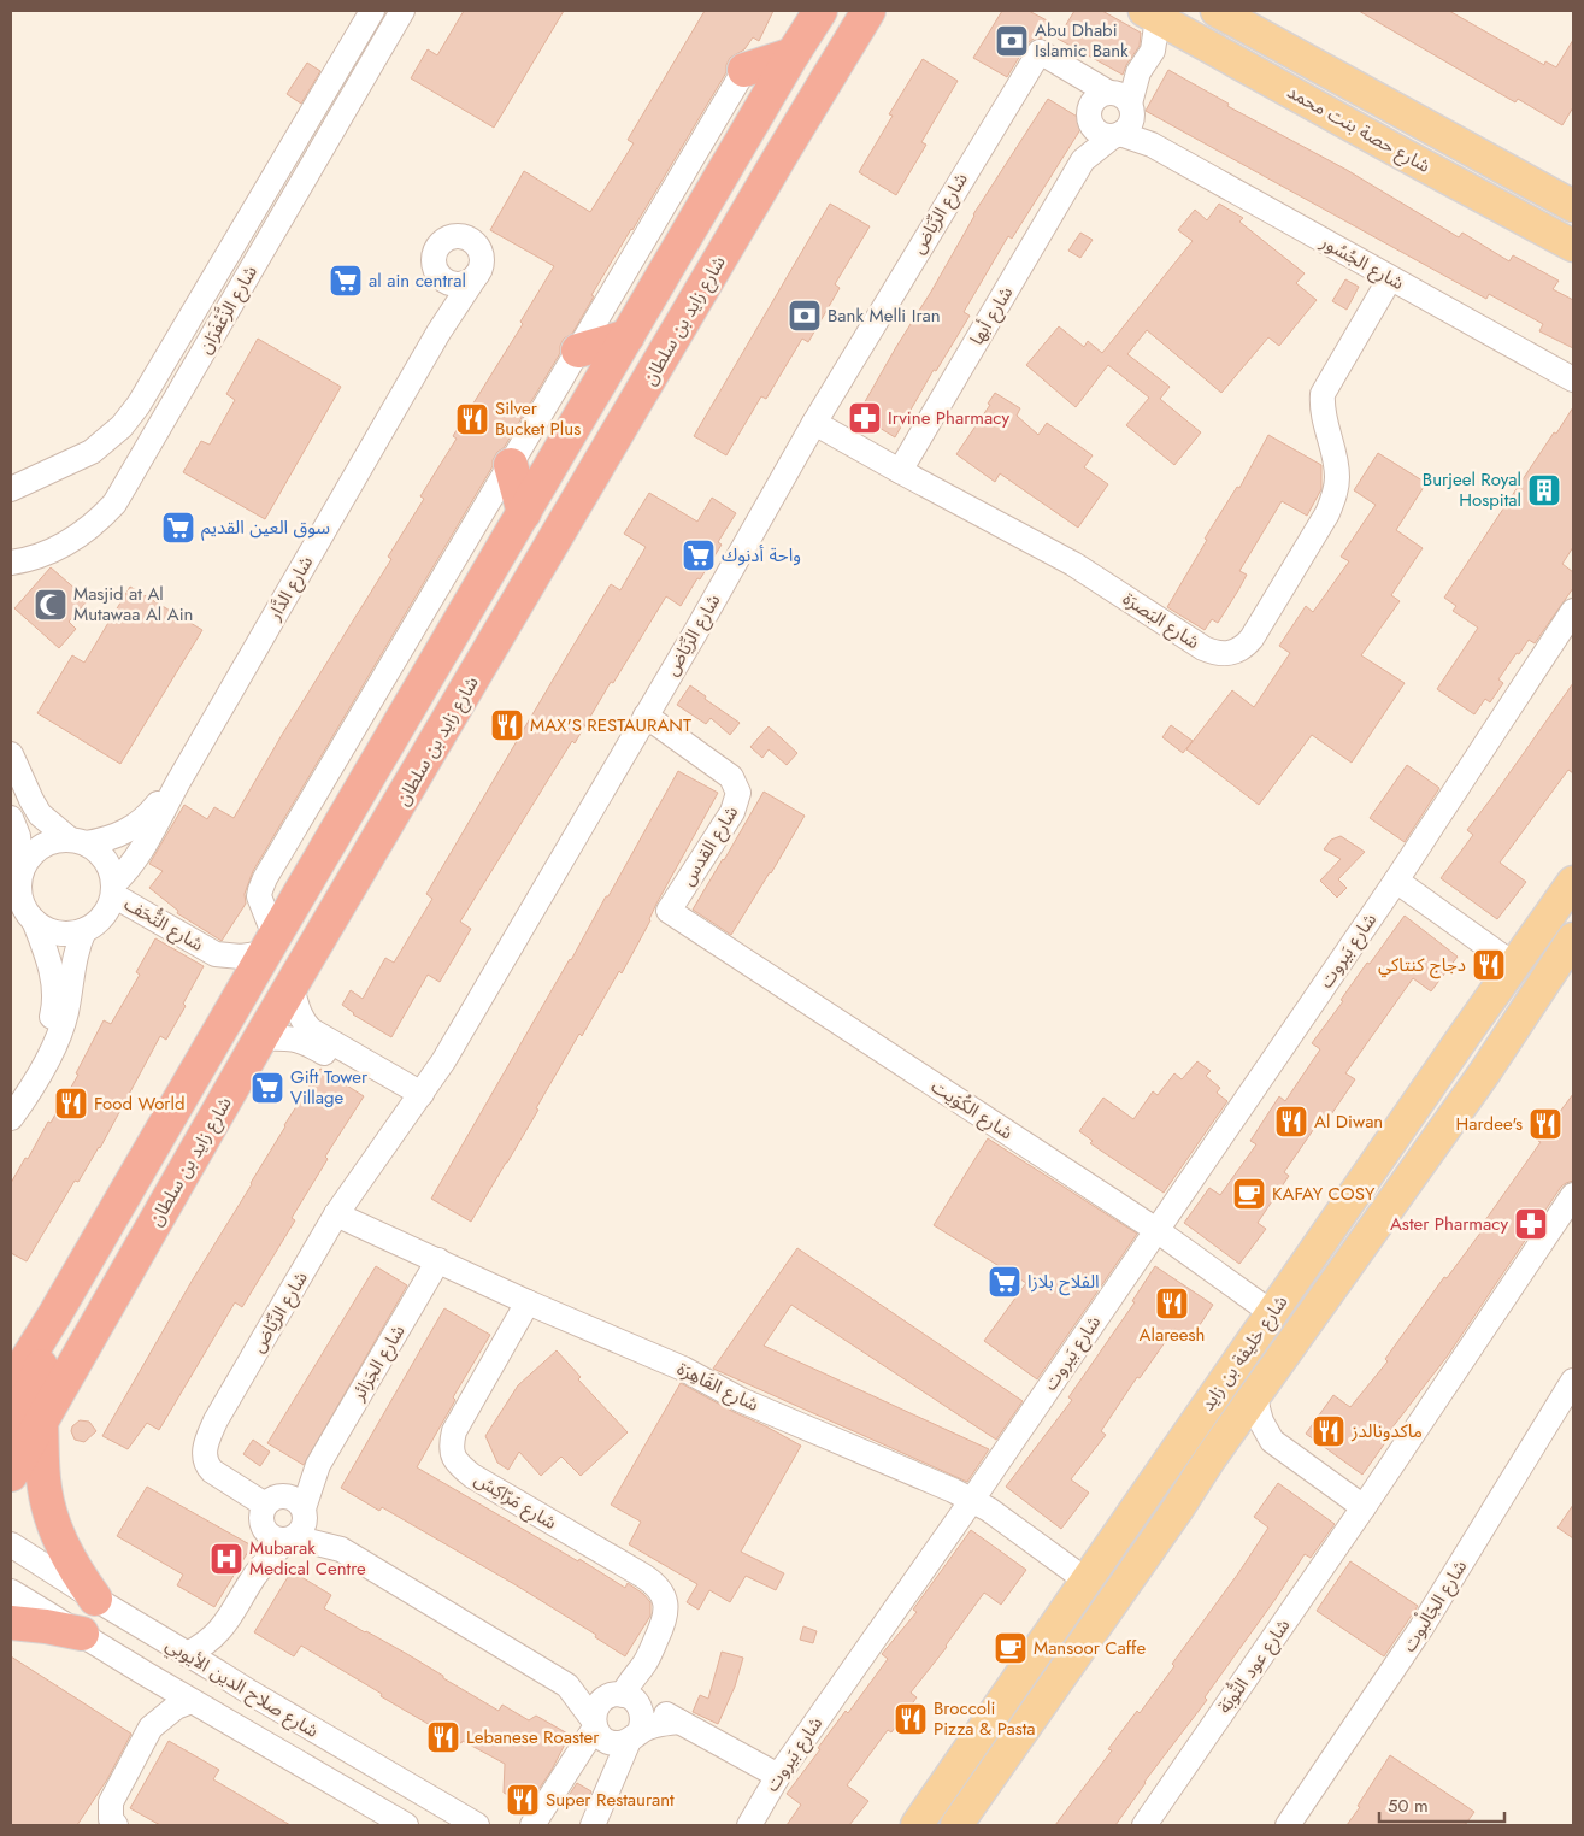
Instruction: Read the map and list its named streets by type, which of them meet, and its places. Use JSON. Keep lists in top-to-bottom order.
{
  "streets": {
    "highway": ["شارع زايد بن سلطان"],
    "main road": ["شارع حصة بنت محمد", "شارع خليفة بن زايد"],
    "street": [
      "شارع الرِّيَاض",
      "شارع الجُسُور",
      "شارع الزَّعْفَرَان",
      "شارع أبها",
      "شارع الدَّار",
      "شارع البَصرَة",
      "شارع القدس",
      "شارع التُّحَف",
      "شارع بَيروت",
      "شارع الكُوَيت",
      "شارع الجَزائر",
      "شارع القَاهِرَة",
      "شارع مَرّاكِش",
      "شارع الجَالْبوت",
      "شارع عود التُّوبَة",
      "شارع صلاح الدين الأيوبي"
    ]
  },
  "crossings": [
    ["شارع الرِّيَاض", "شارع الجُسُور"],
    ["شارع الرِّيَاض", "شارع البَصرَة"],
    ["شارع الرِّيَاض", "شارع القدس"],
    ["شارع الرِّيَاض", "شارع بَيروت"],
    ["شارع الرِّيَاض", "شارع الجَزائر"],
    ["شارع الرِّيَاض", "شارع القَاهِرَة"],
    ["شارع الرِّيَاض", "شارع مَرّاكِش"],
    ["شارع الجُسُور", "شارع أبها"],
    ["شارع الجُسُور", "شارع البَصرَة"],
    ["شارع أبها", "شارع البَصرَة"],
    ["شارع الدَّار", "شارع التُّحَف"],
    ["شارع القدس", "شارع الكُوَيت"],
    ["شارع بَيروت", "شارع الكُوَيت"],
    ["شارع بَيروت", "شارع القَاهِرَة"],
    ["شارع الكُوَيت", "شارع خليفة بن زايد"],
    ["شارع خليفة بن زايد", "شارع القَاهِرَة"],
    ["شارع الجَزائر", "شارع القَاهِرَة"],
    ["شارع الجَزائر", "شارع صلاح الدين الأيوبي"],
    ["شارع القَاهِرَة", "شارع مَرّاكِش"]
  ],
  "places": {
    "bank": ["Abu Dhabi Islamic Bank", "Bank Melli Iran"],
    "supermarket": [
      "al ain central",
      "سوق العين القديم",
      "واحة أدنوك",
      "Gift Tower Village",
      "الفلاح بلازا"
    ],
    "pharmacy": ["Irvine Pharmacy", "Aster Pharmacy"],
    "restaurant": [
      "Silver Bucket Plus",
      "MAX'S RESTAURANT",
      "دجاج كنتاكي",
      "Food World",
      "Al Diwan",
      "Hardee's",
      "Alareesh",
      "ماكدونالدز",
      "Broccoli Pizza & Pasta",
      "Lebanese Roaster",
      "Super Restaurant"
    ],
    "building": ["Burjeel Royal Hospital"],
    "mosque": ["Masjid at Al Mutawaa Al Ain"],
    "cafe": ["KAFAY COSY", "Mansoor Caffe"],
    "hospital": ["Mubarak Medical Centre"]
  },
  "scale_bar": "50 m"
}
